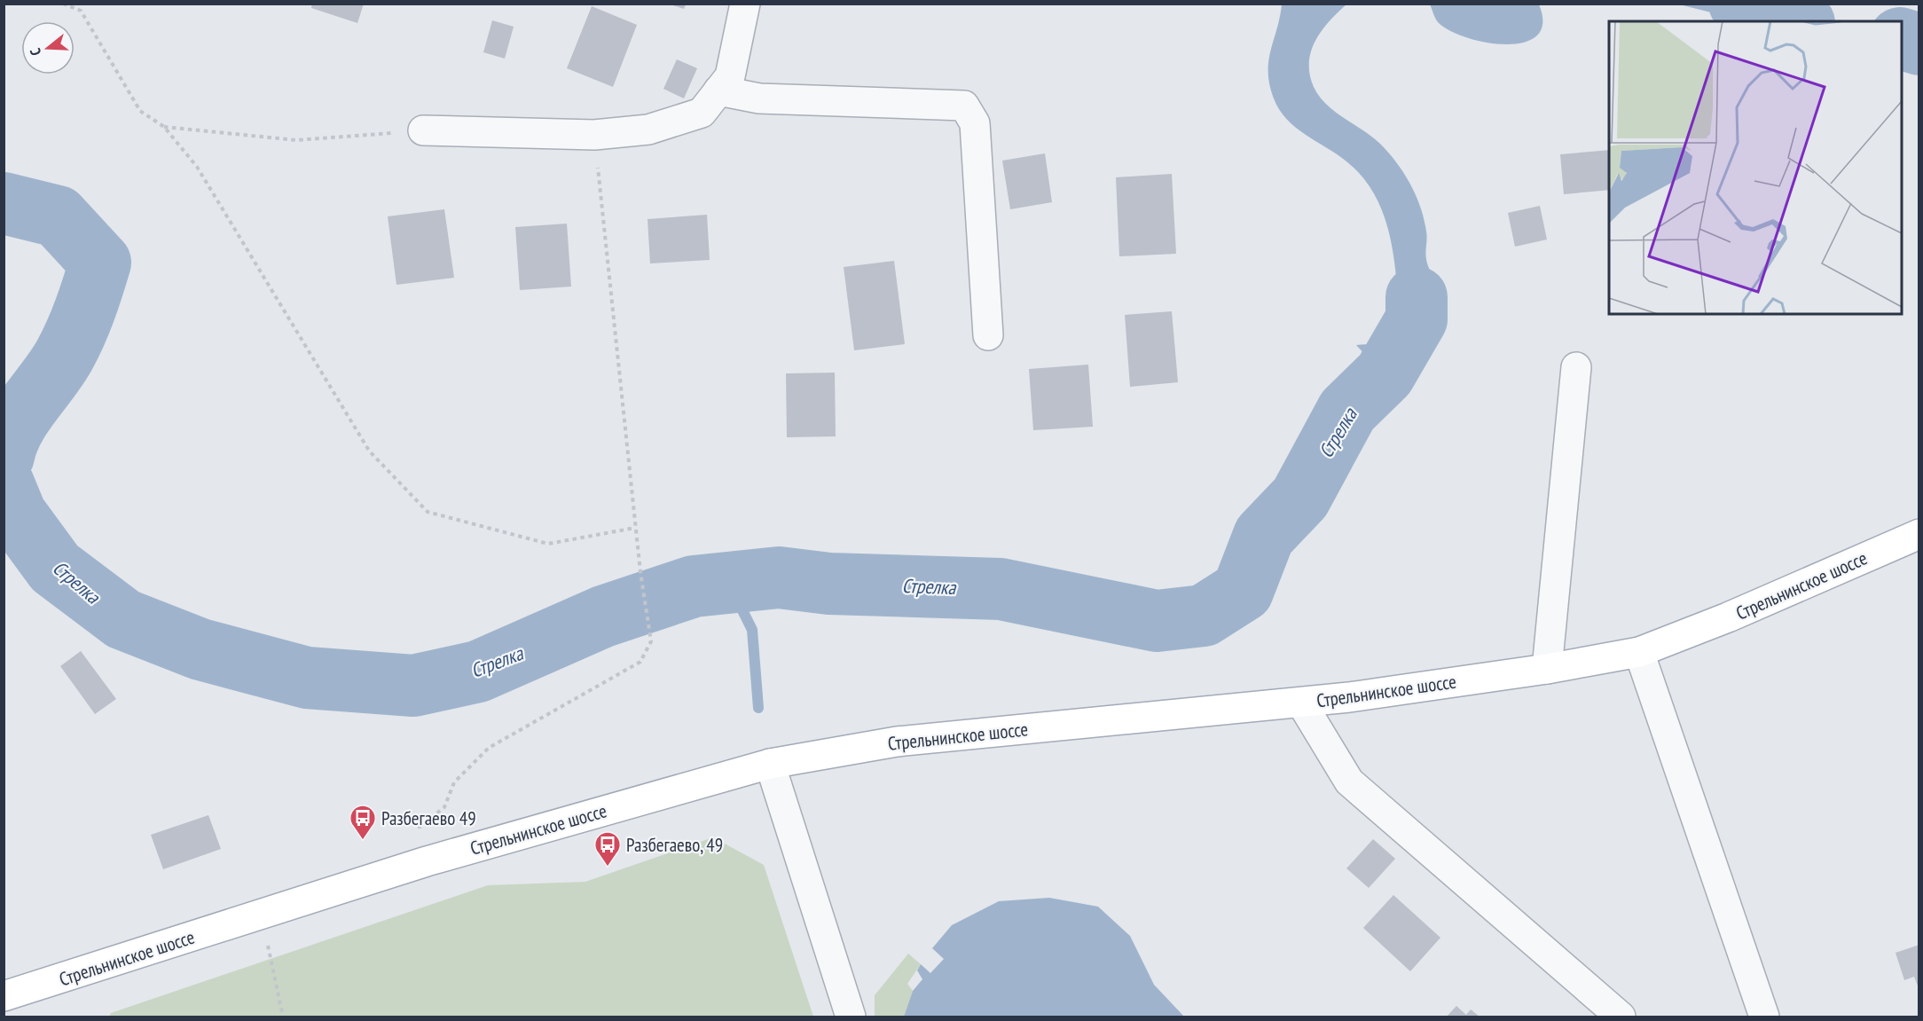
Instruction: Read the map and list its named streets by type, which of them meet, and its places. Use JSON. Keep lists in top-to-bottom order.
{
  "streets": {
    "main road": ["Стрельнинское шоссе"]
  },
  "water": ["Стрелка"],
  "places": {
    "bus stop": ["Разбегаево 49", "Разбегаево, 49"]
  },
  "north": "left"
}
